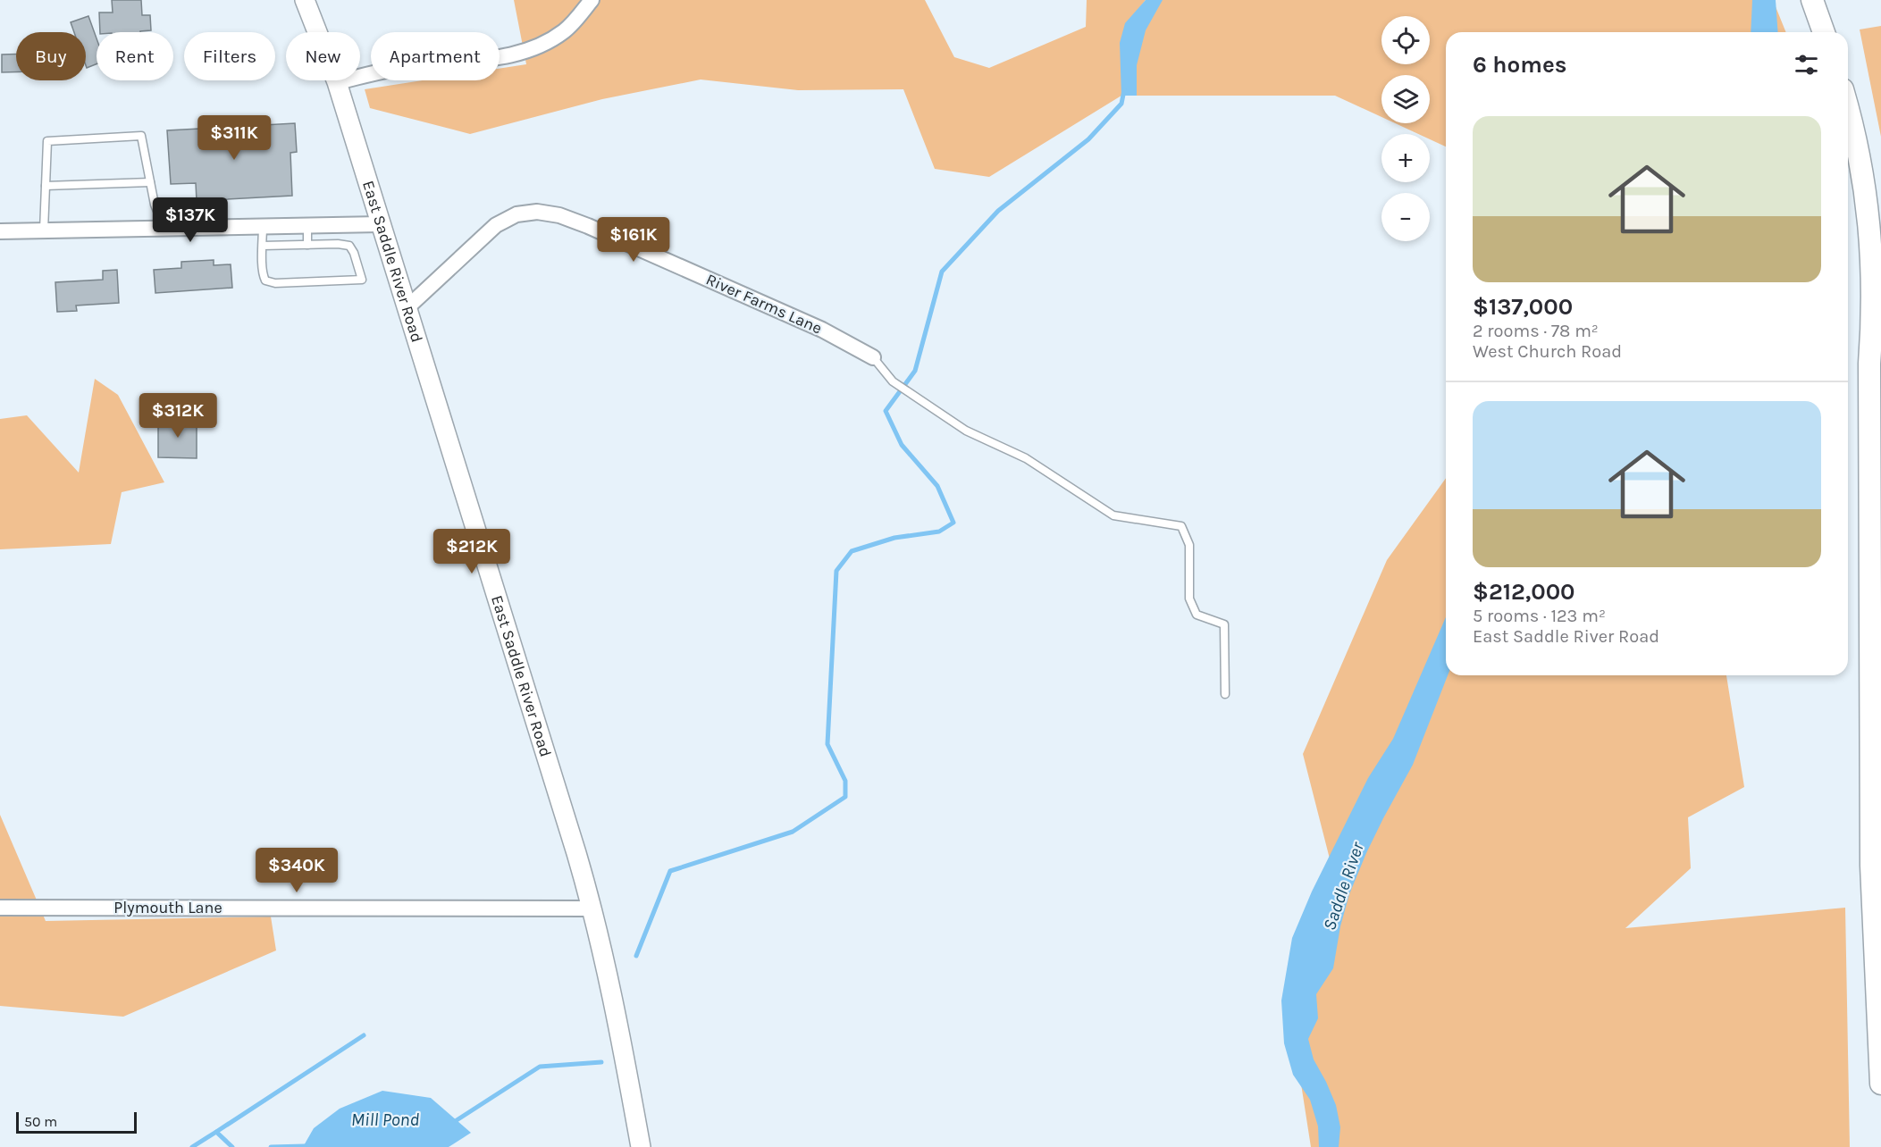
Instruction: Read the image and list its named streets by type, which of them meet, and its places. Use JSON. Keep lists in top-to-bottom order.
{
  "streets": {
    "street": ["East Saddle River Road", "River Farms Lane", "Plymouth Lane"]
  },
  "crossings": [
    ["East Saddle River Road", "River Farms Lane"],
    ["East Saddle River Road", "Plymouth Lane"]
  ],
  "water": ["Saddle River", "Mill Pond"],
  "scale_bar": "50 m",
  "page": {
    "map_buttons": ["+", "−"],
    "chip": [
      "Buy",
      "Rent",
      "Filters",
      "New",
      "Apartment"
    ],
    "heading": "6 homes",
    "list": [
      {
        "name": "$137,000",
        "note": "2 rooms · 78 m² · West Church Road"
      },
      {
        "name": "$212,000",
        "note": "5 rooms · 123 m² · East Saddle River Road"
      }
    ],
    "price": [
      "$311K",
      "$137K",
      "$161K",
      "$312K",
      "$212K",
      "$340K"
    ],
    "scale": "50 m"
  }
}
